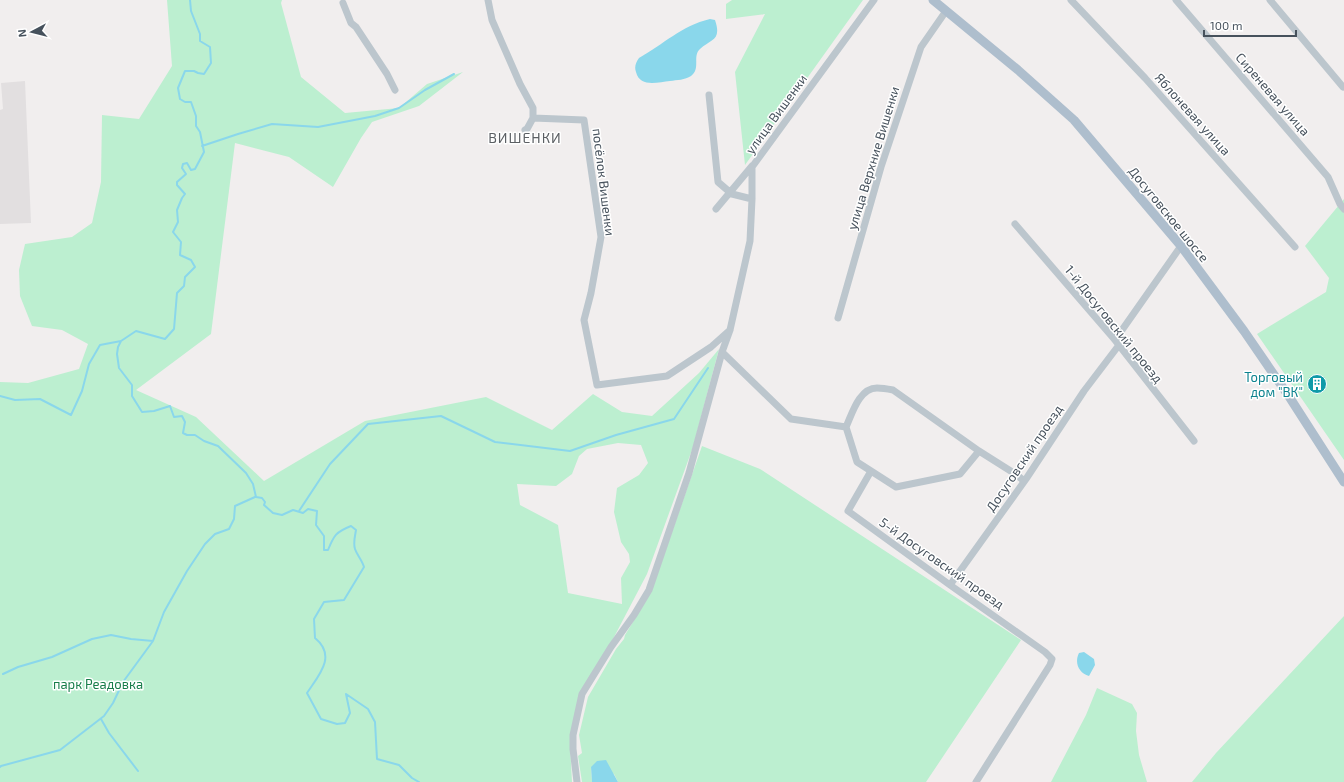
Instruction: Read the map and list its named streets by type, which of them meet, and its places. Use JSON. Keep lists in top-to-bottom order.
{
  "streets": {
    "main road": ["Досуговское шоссе"],
    "street": [
      "Сиреневая улица",
      "улица Вишенки",
      "Яблоневая улица",
      "улица Верхние Вишенки",
      "посёлок Вишенки",
      "1-й Досуговский проезд",
      "Досуговский проезд",
      "5-й Досуговский проезд"
    ]
  },
  "crossings": [
    ["улица Вишенки", "посёлок Вишенки"],
    ["улица Верхние Вишенки", "Досуговское шоссе"],
    ["Досуговское шоссе", "Досуговский проезд"],
    ["1-й Досуговский проезд", "Досуговский проезд"],
    ["Досуговский проезд", "5-й Досуговский проезд"]
  ],
  "districts": ["ВИШЕНКИ"],
  "parks": ["парк Реадовка"],
  "places": {
    "building": ["Торговый дом \"ВК\""]
  },
  "scale_bar": "100 m",
  "north": "left"
}
